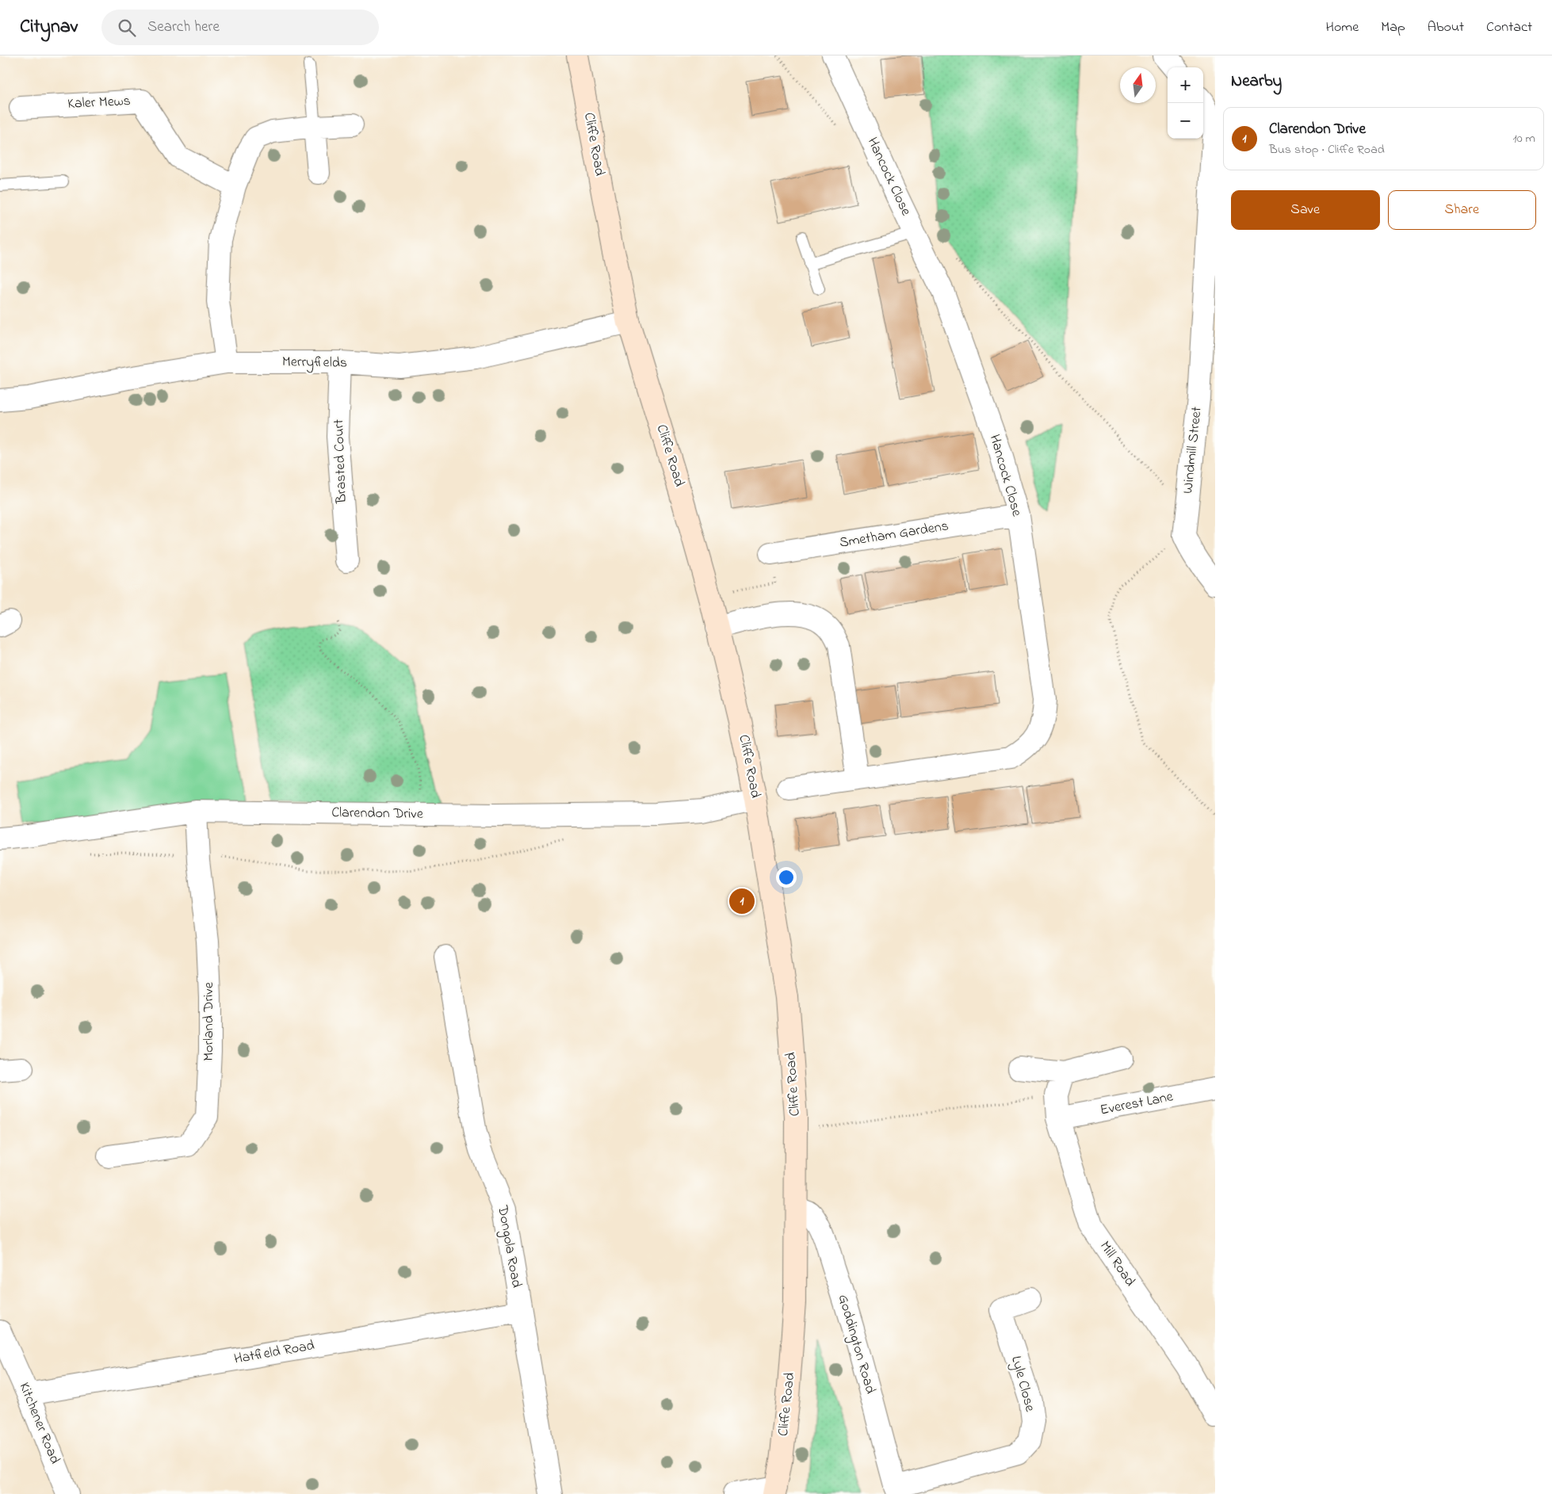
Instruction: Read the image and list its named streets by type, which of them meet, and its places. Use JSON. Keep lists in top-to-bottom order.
{
  "streets": {
    "street": [
      "Kaler Mews",
      "Cliffe Road",
      "Hancock Close",
      "Merryfields",
      "Windmill Street",
      "Brasted Court",
      "Smetham Gardens",
      "Clarendon Drive",
      "Morland Drive",
      "Everest Lane",
      "Dongola Road",
      "Mill Road",
      "Goddington Road",
      "Hatfield Road",
      "Lyle Close",
      "Kitchener Road"
    ]
  },
  "crossings": [
    ["Cliffe Road", "Merryfields"],
    ["Cliffe Road", "Clarendon Drive"],
    ["Cliffe Road", "Goddington Road"],
    ["Hancock Close", "Smetham Gardens"],
    ["Merryfields", "Brasted Court"],
    ["Clarendon Drive", "Morland Drive"],
    ["Everest Lane", "Mill Road"],
    ["Dongola Road", "Hatfield Road"],
    ["Goddington Road", "Lyle Close"],
    ["Hatfield Road", "Kitchener Road"]
  ],
  "north": "top",
  "page": {
    "header": "Citynav",
    "search": "Search here",
    "nav": [
      "Home",
      "Map",
      "About",
      "Contact"
    ],
    "heading": "Nearby",
    "map_buttons": ["+", "−"],
    "list": [
      {
        "mark": "1",
        "name": "Clarendon Drive",
        "note": "Bus stop · Cliffe Road",
        "value": "10 m"
      }
    ],
    "buttons": ["Save", "Share"],
    "pins": "1"
  }
}
